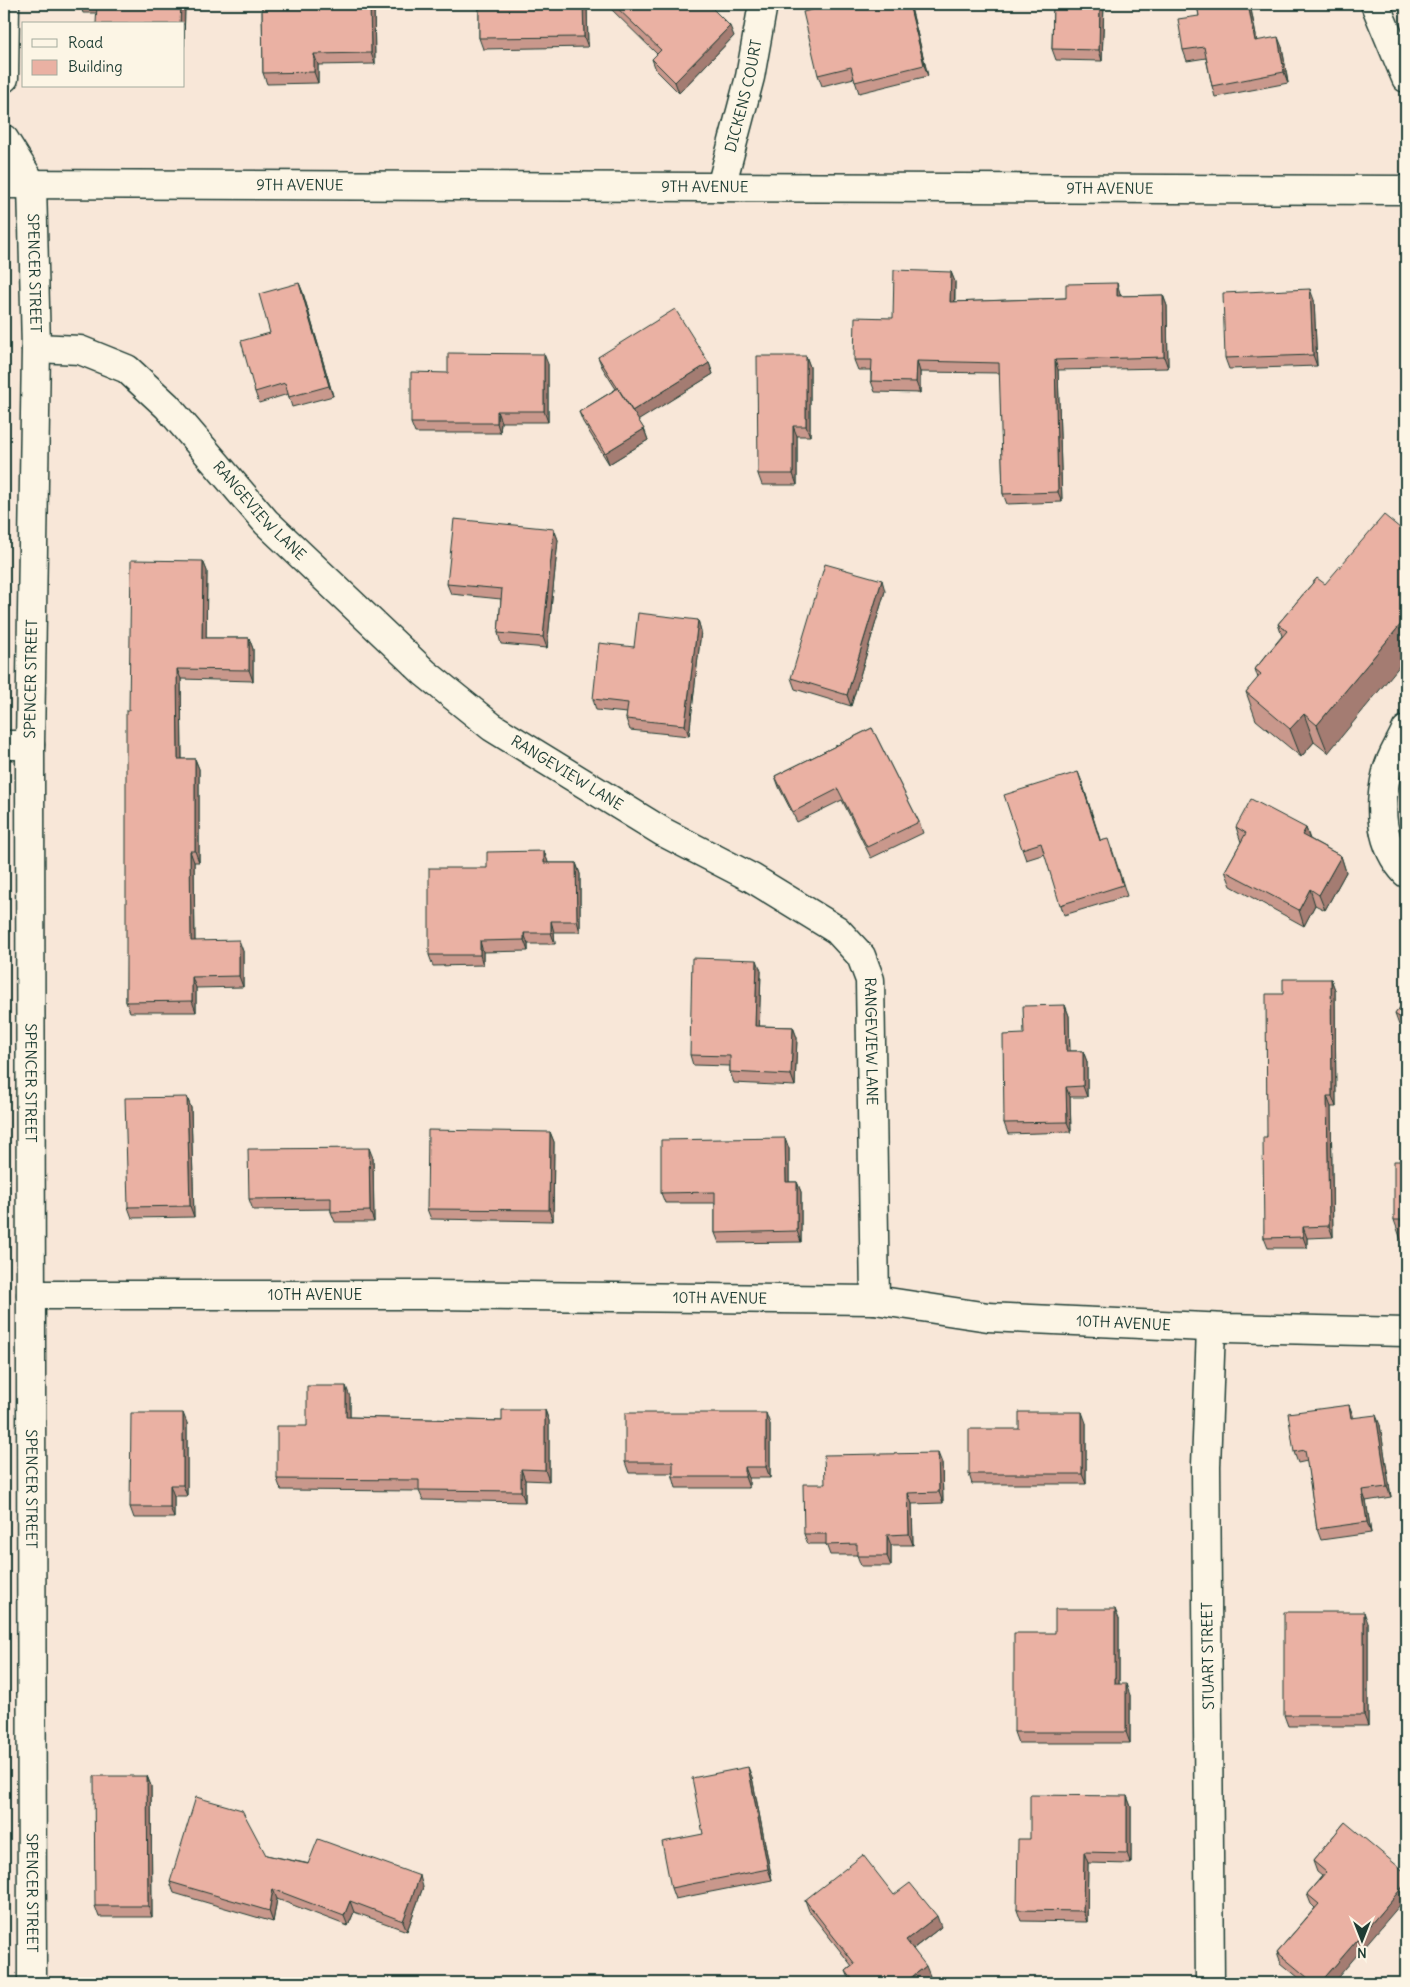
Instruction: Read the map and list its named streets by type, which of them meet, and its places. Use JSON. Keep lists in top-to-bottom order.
{
  "streets": {
    "street": [
      "DICKENS COURT",
      "9TH AVENUE",
      "SPENCER STREET",
      "RANGEVIEW LANE",
      "10TH AVENUE",
      "STUART STREET"
    ]
  },
  "crossings": [
    ["DICKENS COURT", "9TH AVENUE"],
    ["9TH AVENUE", "SPENCER STREET"],
    ["SPENCER STREET", "RANGEVIEW LANE"],
    ["SPENCER STREET", "10TH AVENUE"],
    ["RANGEVIEW LANE", "10TH AVENUE"],
    ["10TH AVENUE", "STUART STREET"]
  ],
  "legend": ["Road", "Building"],
  "north": "bottom"
}
